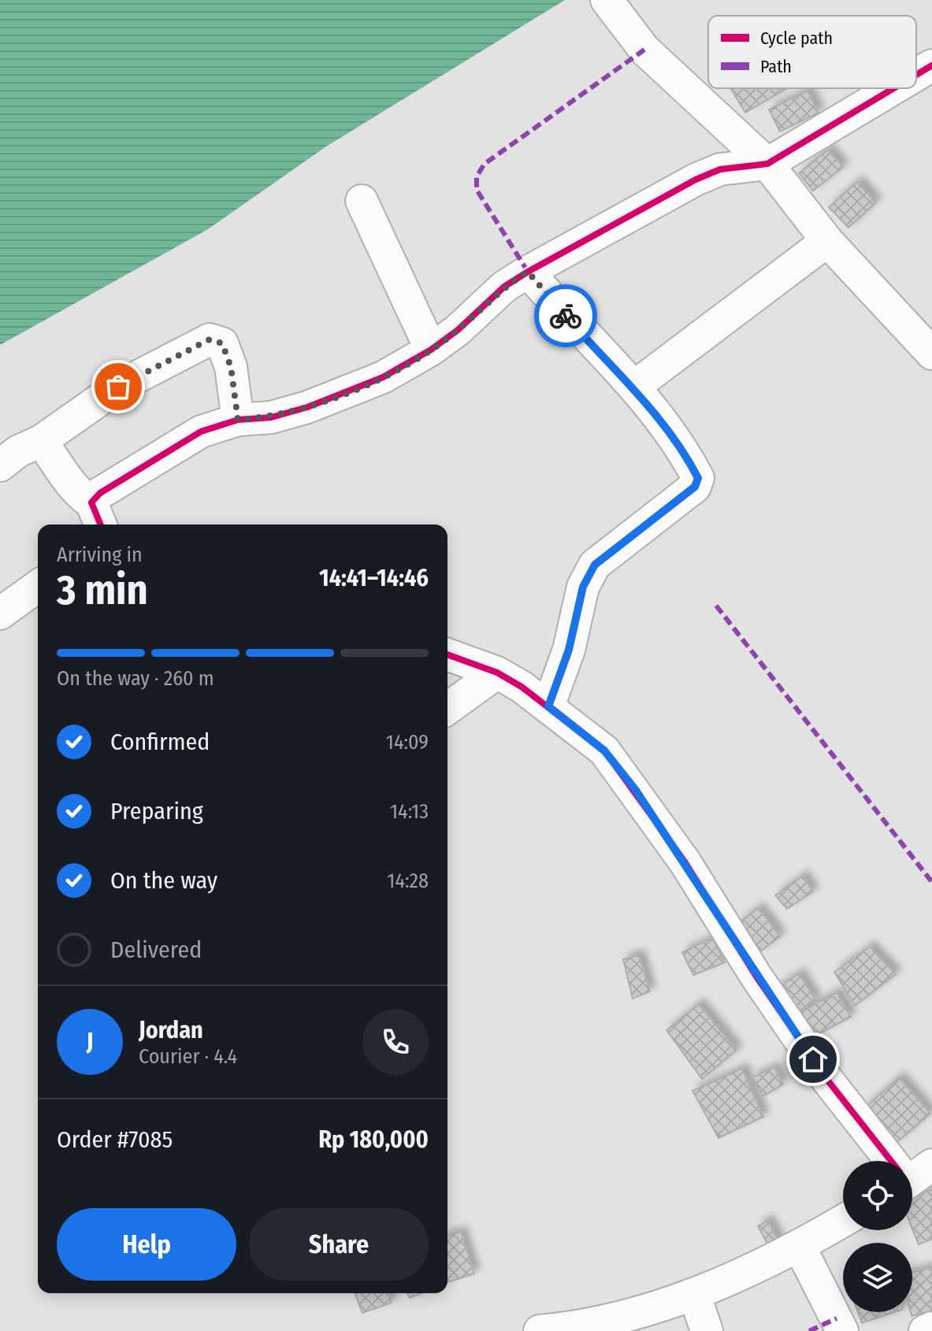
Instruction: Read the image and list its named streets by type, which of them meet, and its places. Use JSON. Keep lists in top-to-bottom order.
{
  "legend": ["Cycle path", "Path"],
  "page": {
    "heading": ["3 min", "Arriving in", "14:41–14:46"],
    "panel": [
      "Jordan",
      "Courier · 4.4",
      "Order #7085",
      "Rp 180,000"
    ],
    "bar": "On the way · 260 m",
    "list": [
      ["Confirmed", "14:09"],
      ["Preparing", "14:13"],
      ["On the way", "14:28"],
      "Delivered"
    ],
    "round": "J",
    "buttons": ["Help", "Share"]
  }
}
